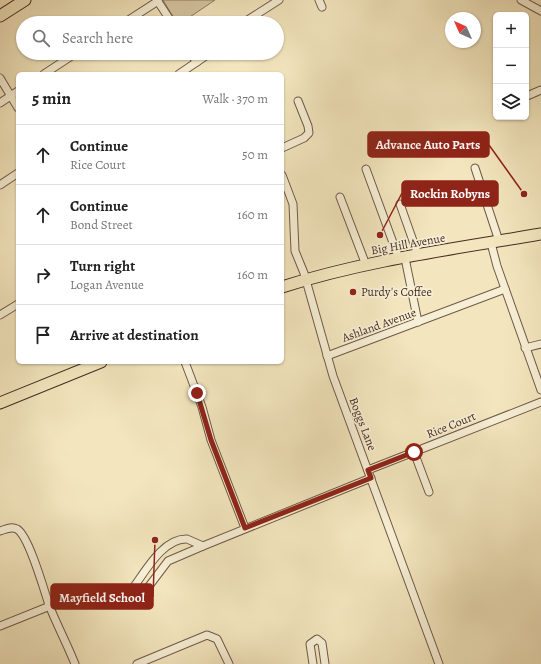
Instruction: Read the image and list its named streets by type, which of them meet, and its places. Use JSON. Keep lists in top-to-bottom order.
{
  "streets": {
    "main road": ["Big Hill Avenue"],
    "street": ["Ashland Avenue", "Boggs Lane", "Rice Court"]
  },
  "crossings": [
    ["Big Hill Avenue", "Boggs Lane"],
    ["Ashland Avenue", "Boggs Lane"],
    ["Boggs Lane", "Rice Court"]
  ],
  "places": [
    "Advance Auto Parts",
    "Rockin Robyns",
    "Purdy's Coffee",
    "Mayfield School"
  ],
  "north": "top left",
  "page": {
    "map_buttons": ["+", "−"],
    "search": "Search here",
    "heading": ["5 min", "Walk · 370 m"],
    "list": [
      ["Continue", "Rice Court", "50 m"],
      ["Continue", "Bond Street", "160 m"],
      ["Turn right", "Logan Avenue", "160 m"],
      "Arrive at destination"
    ]
  }
}
